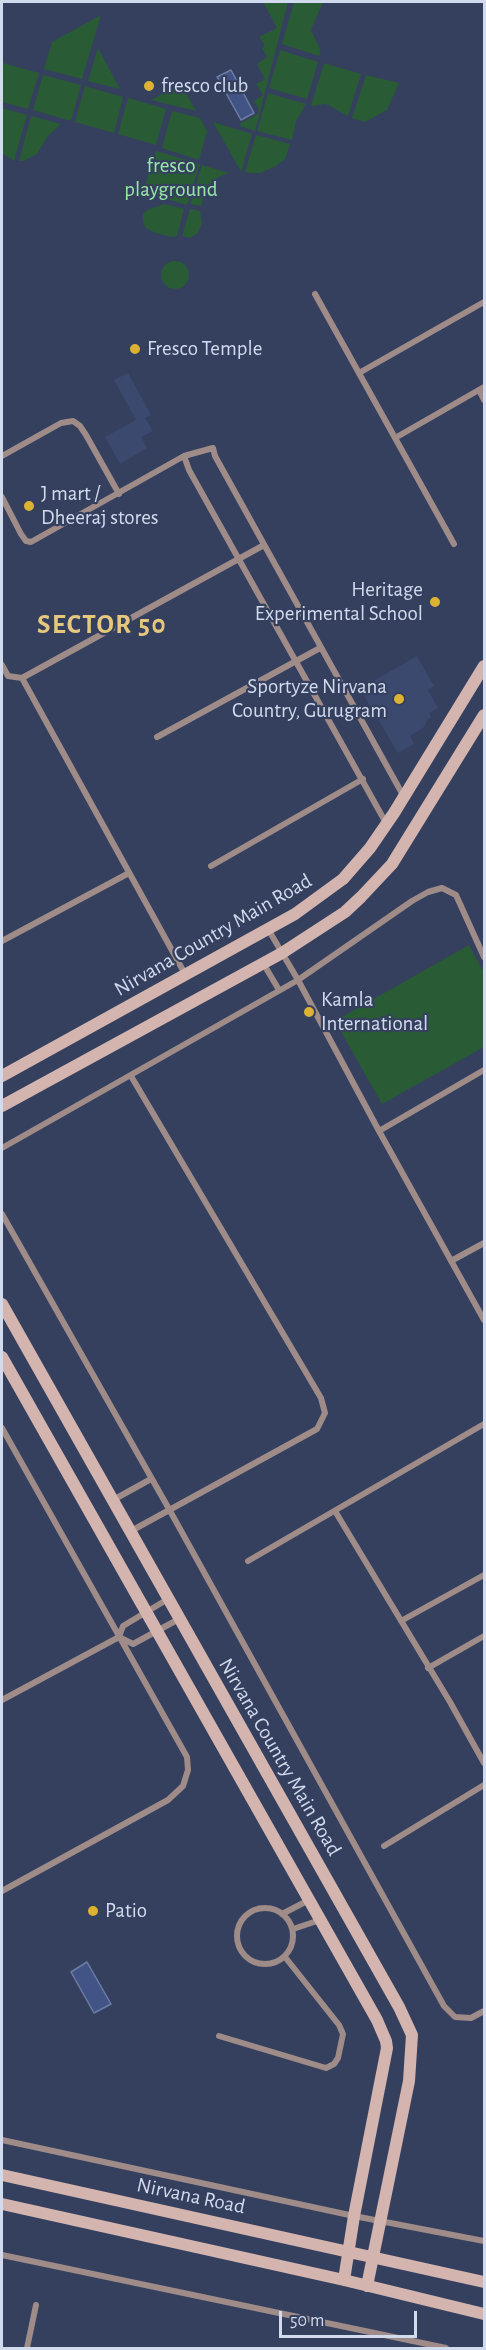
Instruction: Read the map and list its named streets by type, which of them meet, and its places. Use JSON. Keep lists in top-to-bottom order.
{
  "streets": {
    "street": ["Nirvana Country Main Road", "Nirvana Road"]
  },
  "crossings": [
    ["Nirvana Country Main Road", "Nirvana Road"]
  ],
  "districts": ["SECTOR 50"],
  "parks": ["fresco playground"],
  "places": [
    "fresco club",
    "Fresco Temple",
    "J mart / Dheeraj stores",
    "Heritage Experimental School",
    "Sportyze Nirvana Country, Gurugram",
    "Kamla International",
    "Patio"
  ],
  "scale_bar": "50 m"
}
